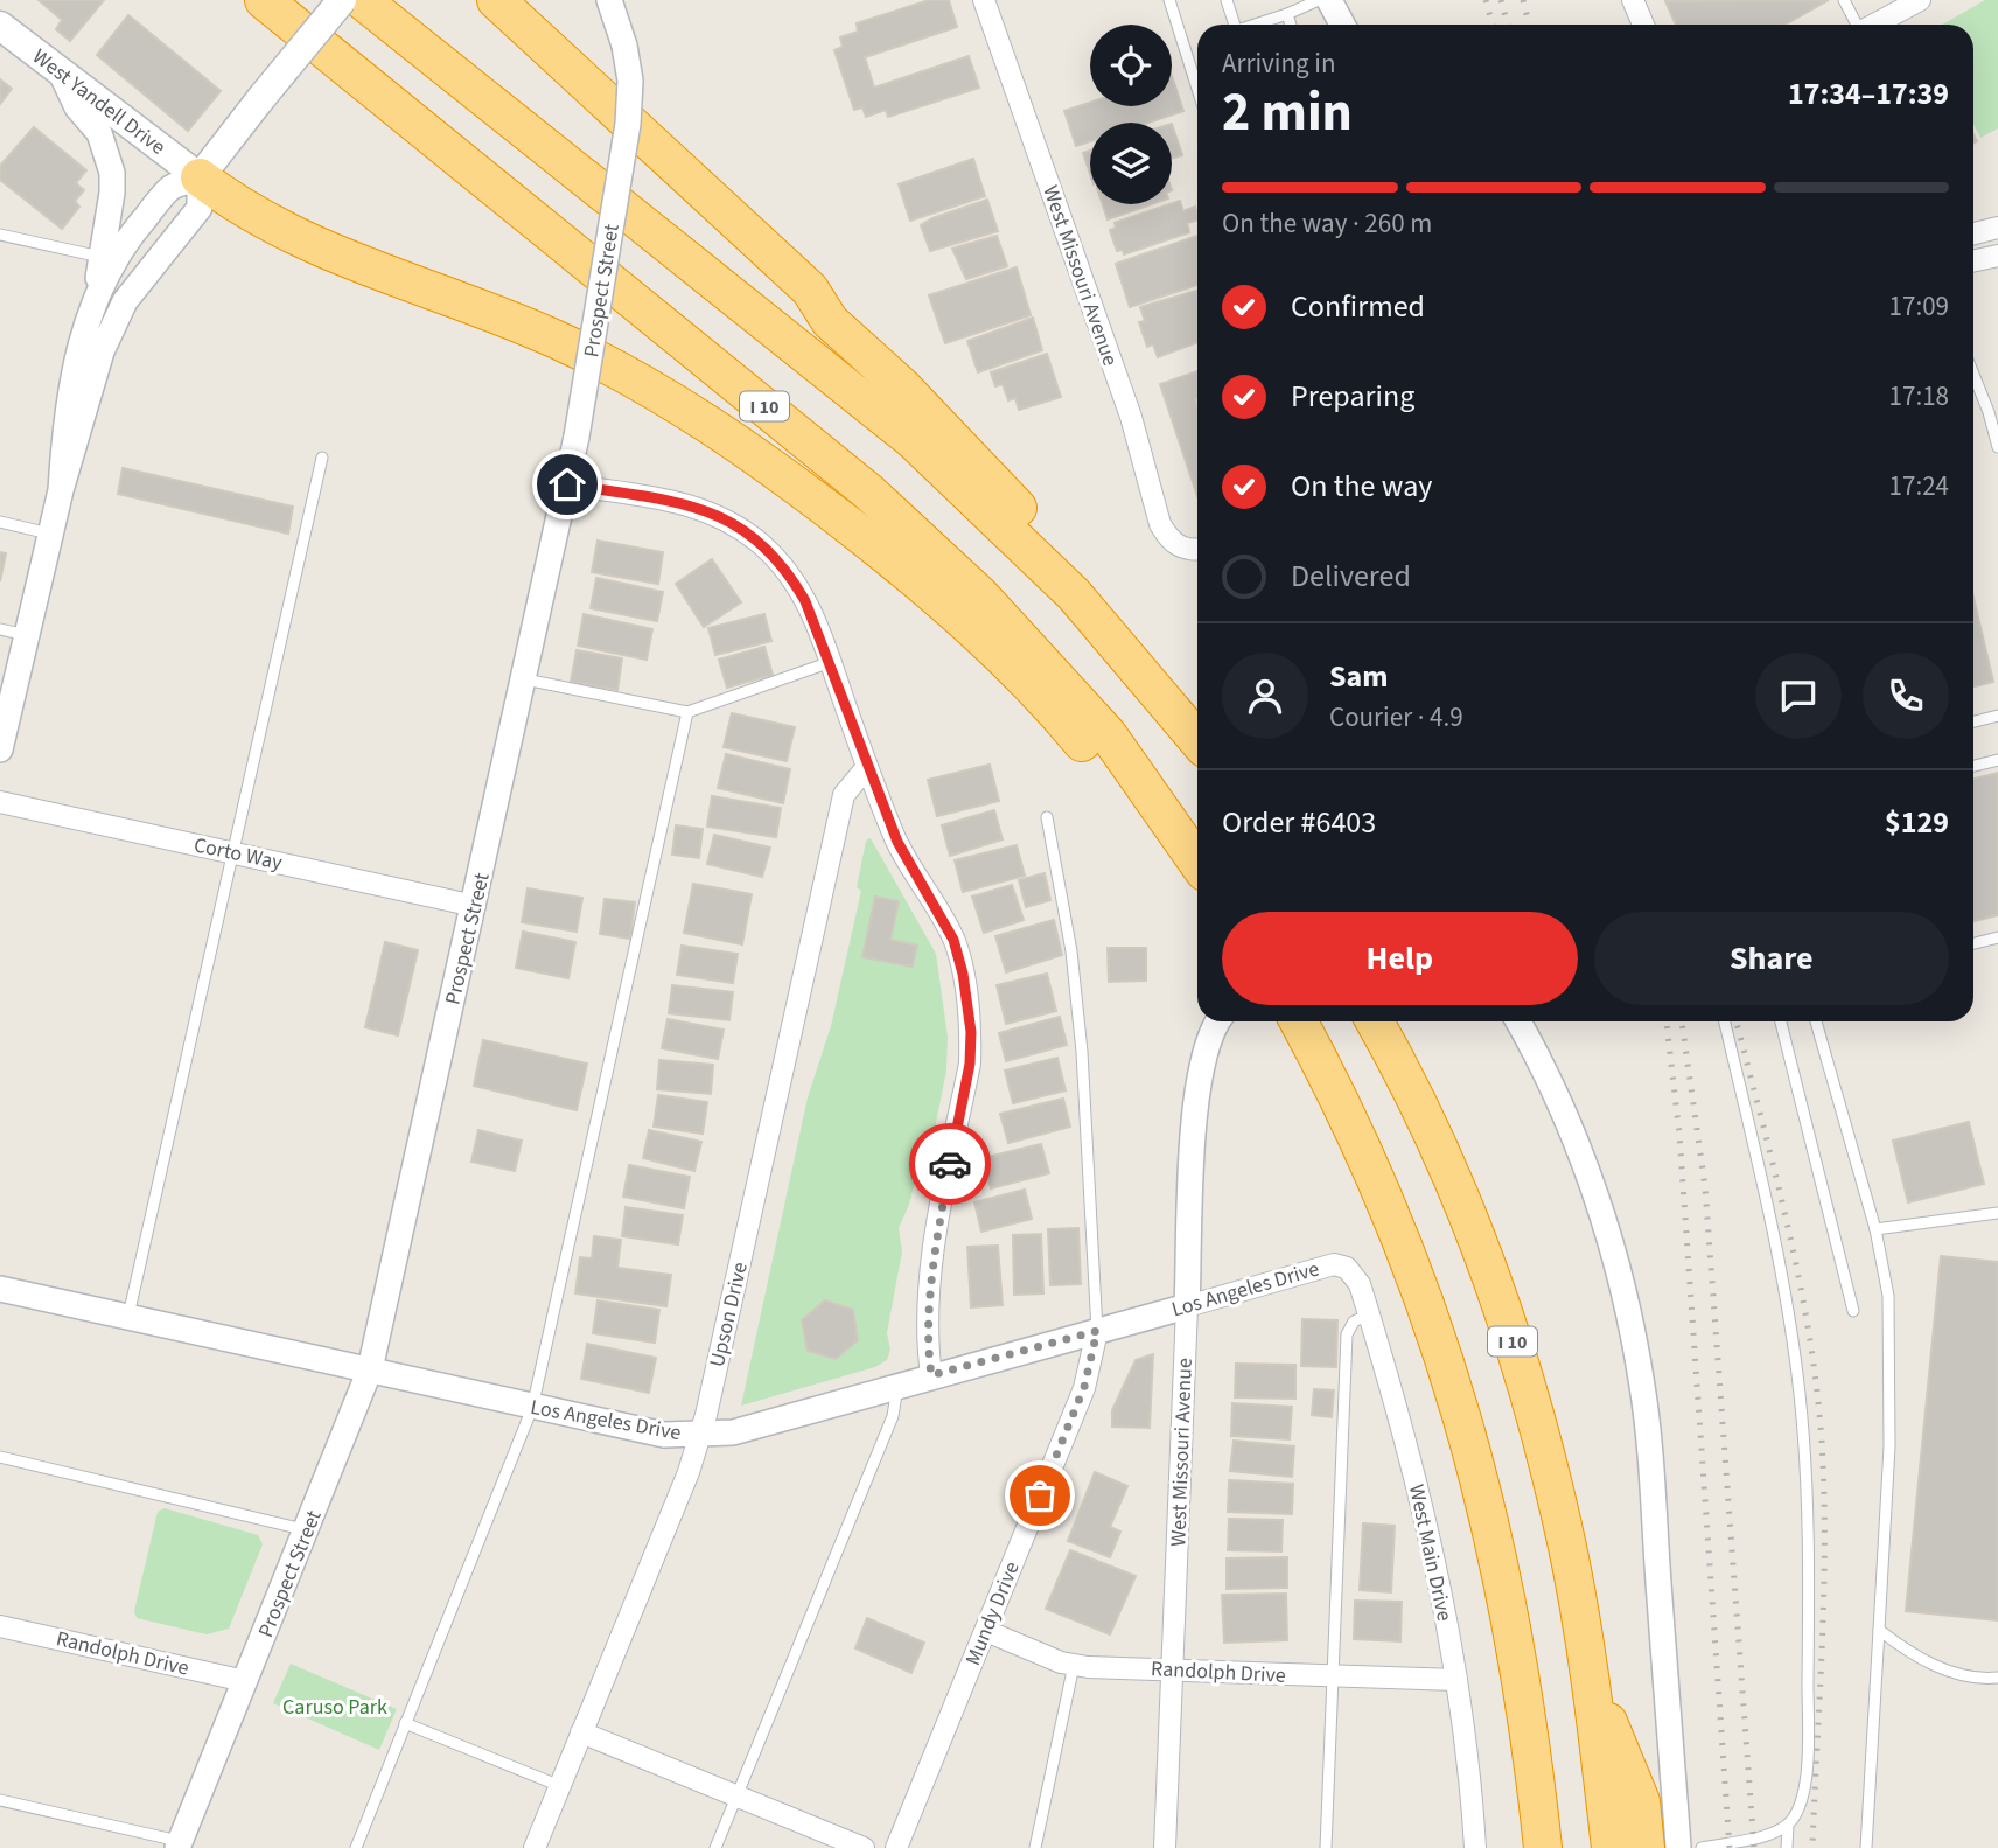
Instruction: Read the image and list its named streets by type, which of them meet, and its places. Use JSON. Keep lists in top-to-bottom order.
{
  "streets": {
    "highway": ["I 10"],
    "main road": ["West Yandell Drive"],
    "street": [
      "West Missouri Avenue",
      "Prospect Street",
      "Corto Way",
      "Los Angeles Drive",
      "Upson Drive",
      "West Main Drive",
      "Mundy Drive",
      "Randolph Drive"
    ]
  },
  "crossings": [
    ["West Missouri Avenue", "Los Angeles Drive"],
    ["West Missouri Avenue", "Randolph Drive"],
    ["Prospect Street", "Corto Way"],
    ["Prospect Street", "Los Angeles Drive"],
    ["Prospect Street", "Randolph Drive"],
    ["Los Angeles Drive", "Upson Drive"],
    ["Los Angeles Drive", "West Main Drive"],
    ["Los Angeles Drive", "Mundy Drive"],
    ["West Main Drive", "Randolph Drive"],
    ["Mundy Drive", "Randolph Drive"]
  ],
  "parks": ["Caruso Park"],
  "page": {
    "heading": ["2 min", "Arriving in", "17:34–17:39"],
    "panel": [
      "Sam",
      "Courier · 4.9",
      "Order #6403",
      "$129"
    ],
    "bar": "On the way · 260 m",
    "list": [
      ["Confirmed", "17:09"],
      ["Preparing", "17:18"],
      ["On the way", "17:24"],
      "Delivered"
    ],
    "buttons": ["Help", "Share"]
  }
}
